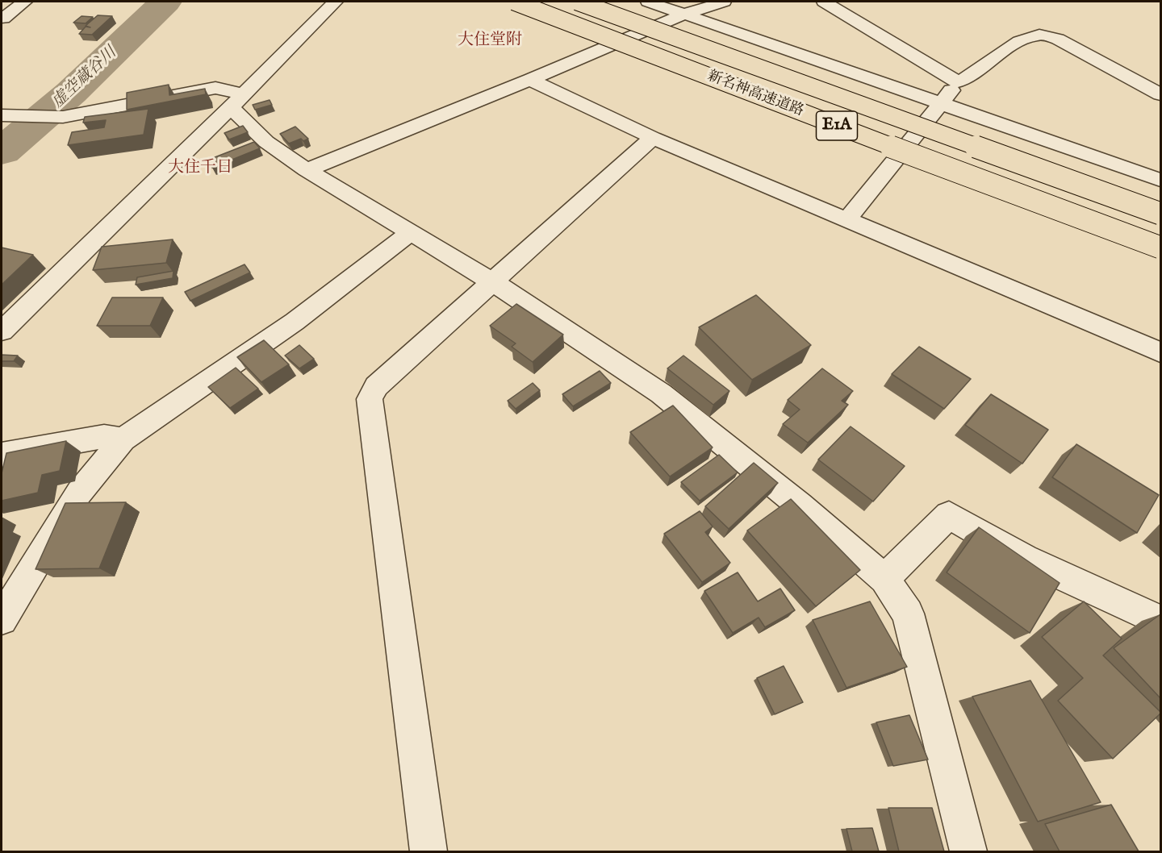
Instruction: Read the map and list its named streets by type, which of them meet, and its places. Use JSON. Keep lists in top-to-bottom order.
{
  "streets": {
    "highway": ["新名神高速道路", "E1A"]
  },
  "districts": ["大住堂附", "大住千日"],
  "water": ["虚空蔵谷川"]
}
